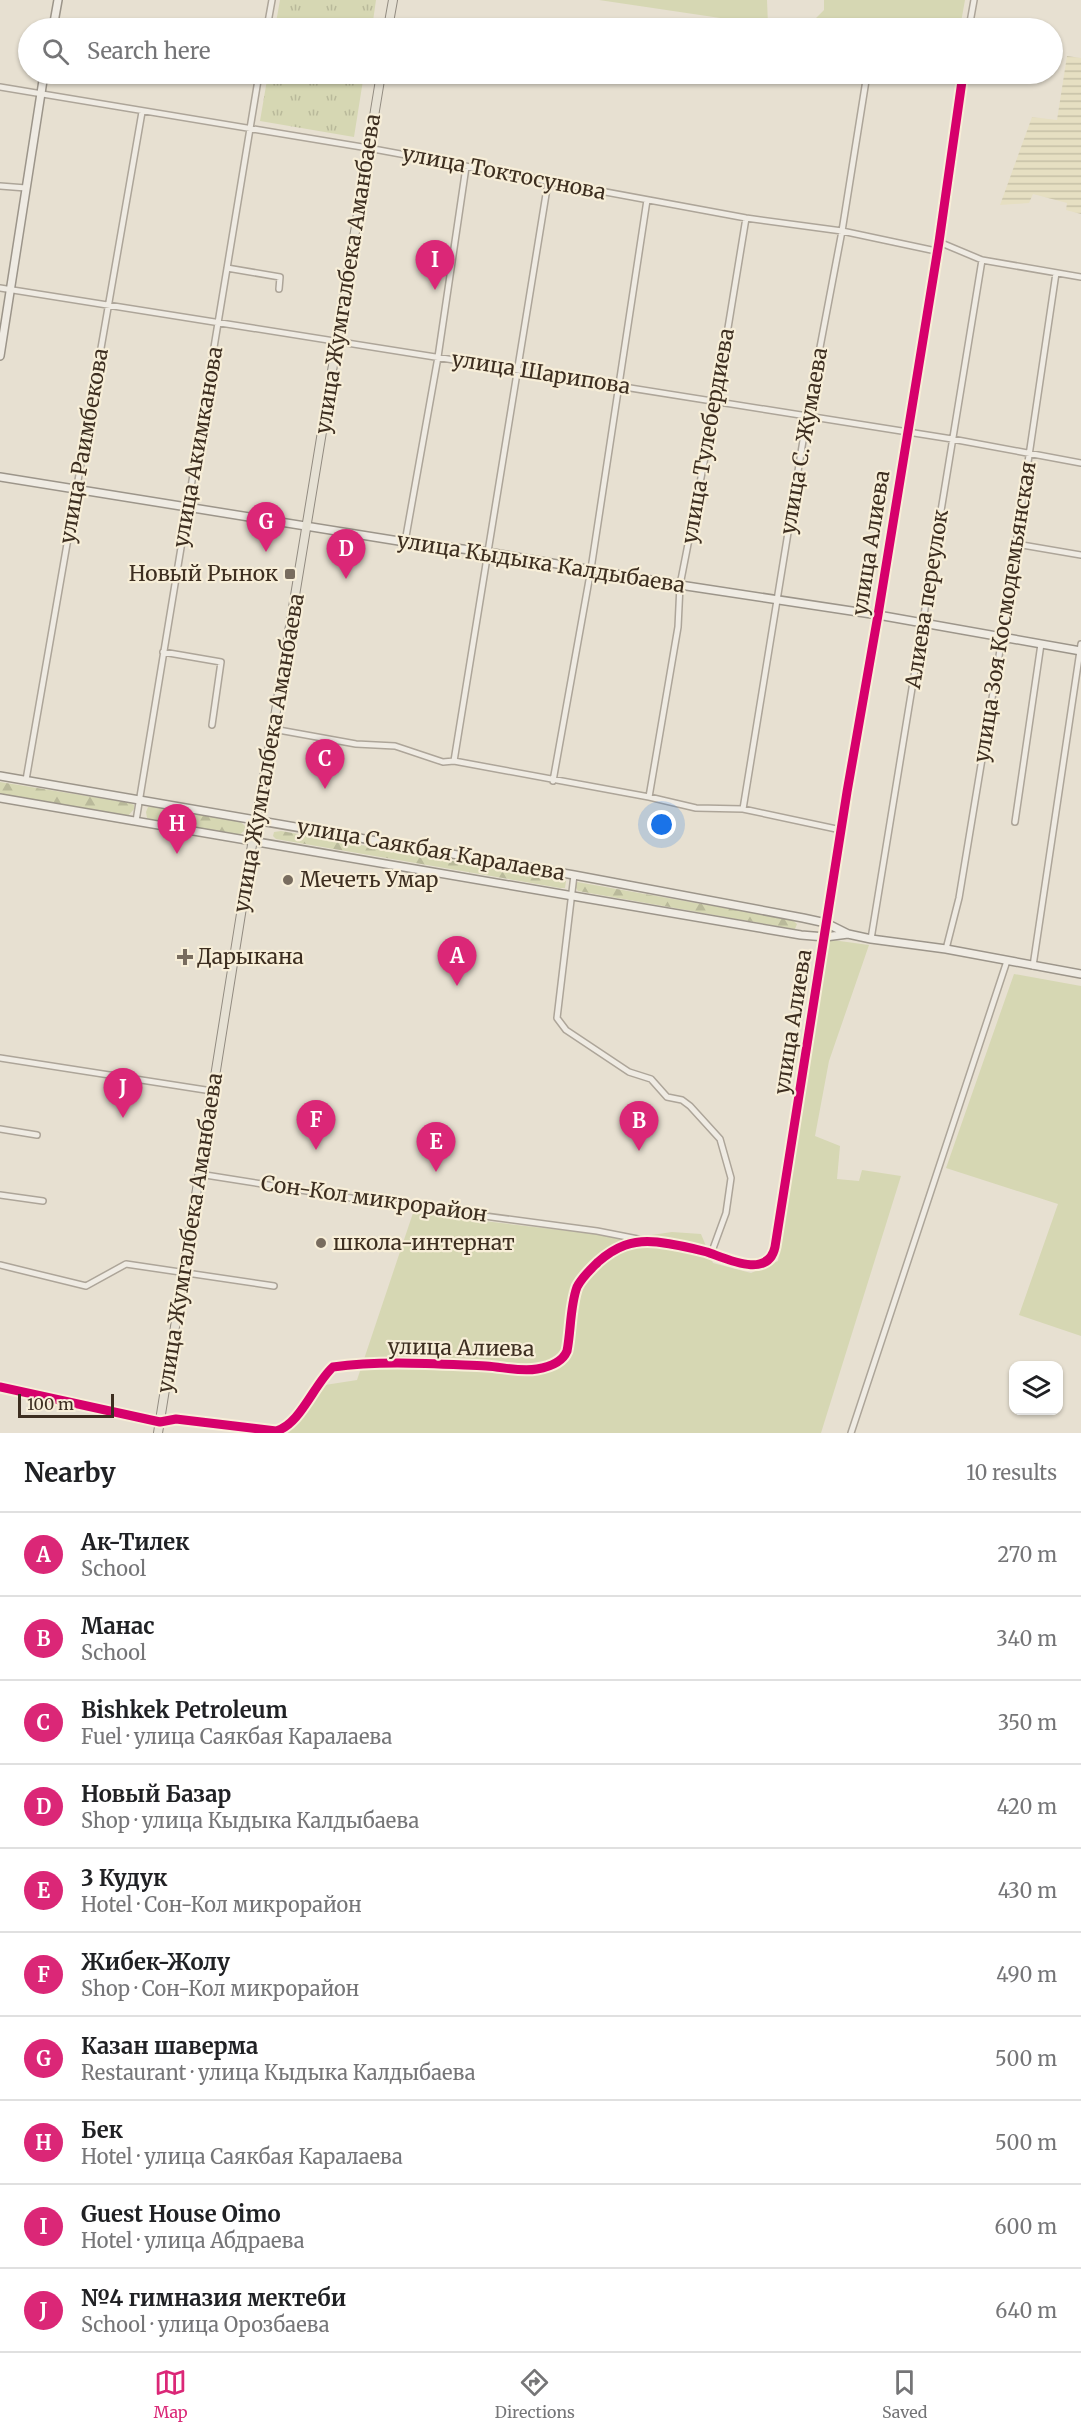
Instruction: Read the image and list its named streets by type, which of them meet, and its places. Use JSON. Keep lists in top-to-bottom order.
{
  "streets": {
    "main road": ["улица Жумгалбека Аманбаева"],
    "street": [
      "улица Токтосунова",
      "улица Шарипова",
      "улица Тулебердиева",
      "улица С. Жумаева",
      "улица Раимбекова",
      "улица Акимканова",
      "улица Алиева",
      "улица Кыдыка Калдыбаева",
      "Алиева переулок",
      "улица Зоя Космодемьянская",
      "улица Саякбая Каралаева",
      "Сон-Кол микрорайон"
    ]
  },
  "crossings": [
    ["улица Токтосунова", "улица Жумгалбека Аманбаева"],
    ["улица Токтосунова", "улица Тулебердиева"],
    ["улица Токтосунова", "улица С. Жумаева"],
    ["улица Токтосунова", "улица Раимбекова"],
    ["улица Токтосунова", "улица Акимканова"],
    ["улица Токтосунова", "улица Алиева"],
    ["улица Жумгалбека Аманбаева", "улица Шарипова"],
    ["улица Жумгалбека Аманбаева", "улица Алиева"],
    ["улица Жумгалбека Аманбаева", "улица Кыдыка Калдыбаева"],
    ["улица Жумгалбека Аманбаева", "улица Саякбая Каралаева"],
    ["улица Жумгалбека Аманбаева", "Сон-Кол микрорайон"],
    ["улица Шарипова", "улица Тулебердиева"],
    ["улица Шарипова", "улица С. Жумаева"],
    ["улица Шарипова", "улица Раимбекова"],
    ["улица Шарипова", "улица Акимканова"],
    ["улица Шарипова", "улица Алиева"],
    ["улица Шарипова", "Алиева переулок"],
    ["улица Шарипова", "улица Зоя Космодемьянская"],
    ["улица Тулебердиева", "улица Кыдыка Калдыбаева"],
    ["улица С. Жумаева", "улица Кыдыка Калдыбаева"],
    ["улица Раимбекова", "улица Кыдыка Калдыбаева"],
    ["улица Раимбекова", "улица Саякбая Каралаева"],
    ["улица Акимканова", "улица Кыдыка Калдыбаева"],
    ["улица Акимканова", "улица Саякбая Каралаева"],
    ["улица Алиева", "улица Кыдыка Калдыбаева"],
    ["улица Алиева", "улица Саякбая Каралаева"],
    ["улица Алиева", "Сон-Кол микрорайон"],
    ["улица Кыдыка Калдыбаева", "Алиева переулок"],
    ["улица Кыдыка Калдыбаева", "улица Зоя Космодемьянская"]
  ],
  "places": {
    "transit": ["Новый Рынок"],
    "other": ["Мечеть Умар", "школа-интернат"],
    "health": ["Дарыкана"]
  },
  "scale_bar": "100 m",
  "page": {
    "search": "Search here",
    "pins": [
      "I",
      "G",
      "D",
      "C",
      "H",
      "A",
      "J",
      "F",
      "B",
      "E"
    ],
    "scale": "100 m",
    "heading": ["Nearby", "10 results"],
    "list": [
      {
        "mark": "A",
        "name": "Ак-Тилек",
        "note": "School",
        "value": "270 m"
      },
      {
        "mark": "B",
        "name": "Манас",
        "note": "School",
        "value": "340 m"
      },
      {
        "mark": "C",
        "name": "Bishkek Petroleum",
        "note": "Fuel · улица Саякбая Каралаева",
        "value": "350 m"
      },
      {
        "mark": "D",
        "name": "Новый Базар",
        "note": "Shop · улица Кыдыка Калдыбаева",
        "value": "420 m"
      },
      {
        "mark": "E",
        "name": "3 Кудук",
        "note": "Hotel · Сон-Кол микрорайон",
        "value": "430 m"
      },
      {
        "mark": "F",
        "name": "Жибек-Жолу",
        "note": "Shop · Сон-Кол микрорайон",
        "value": "490 m"
      },
      {
        "mark": "G",
        "name": "Казан шаверма",
        "note": "Restaurant · улица Кыдыка Калдыбаева",
        "value": "500 m"
      },
      {
        "mark": "H",
        "name": "Бек",
        "note": "Hotel · улица Саякбая Каралаева",
        "value": "500 m"
      },
      {
        "mark": "I",
        "name": "Guest House Oimo",
        "note": "Hotel · улица Абдраева",
        "value": "600 m"
      },
      {
        "mark": "J",
        "name": "№4 гимназия мектеби",
        "note": "School · улица Орозбаева",
        "value": "640 m"
      }
    ],
    "nav": ["Map", "Directions", "Saved"]
  }
}
